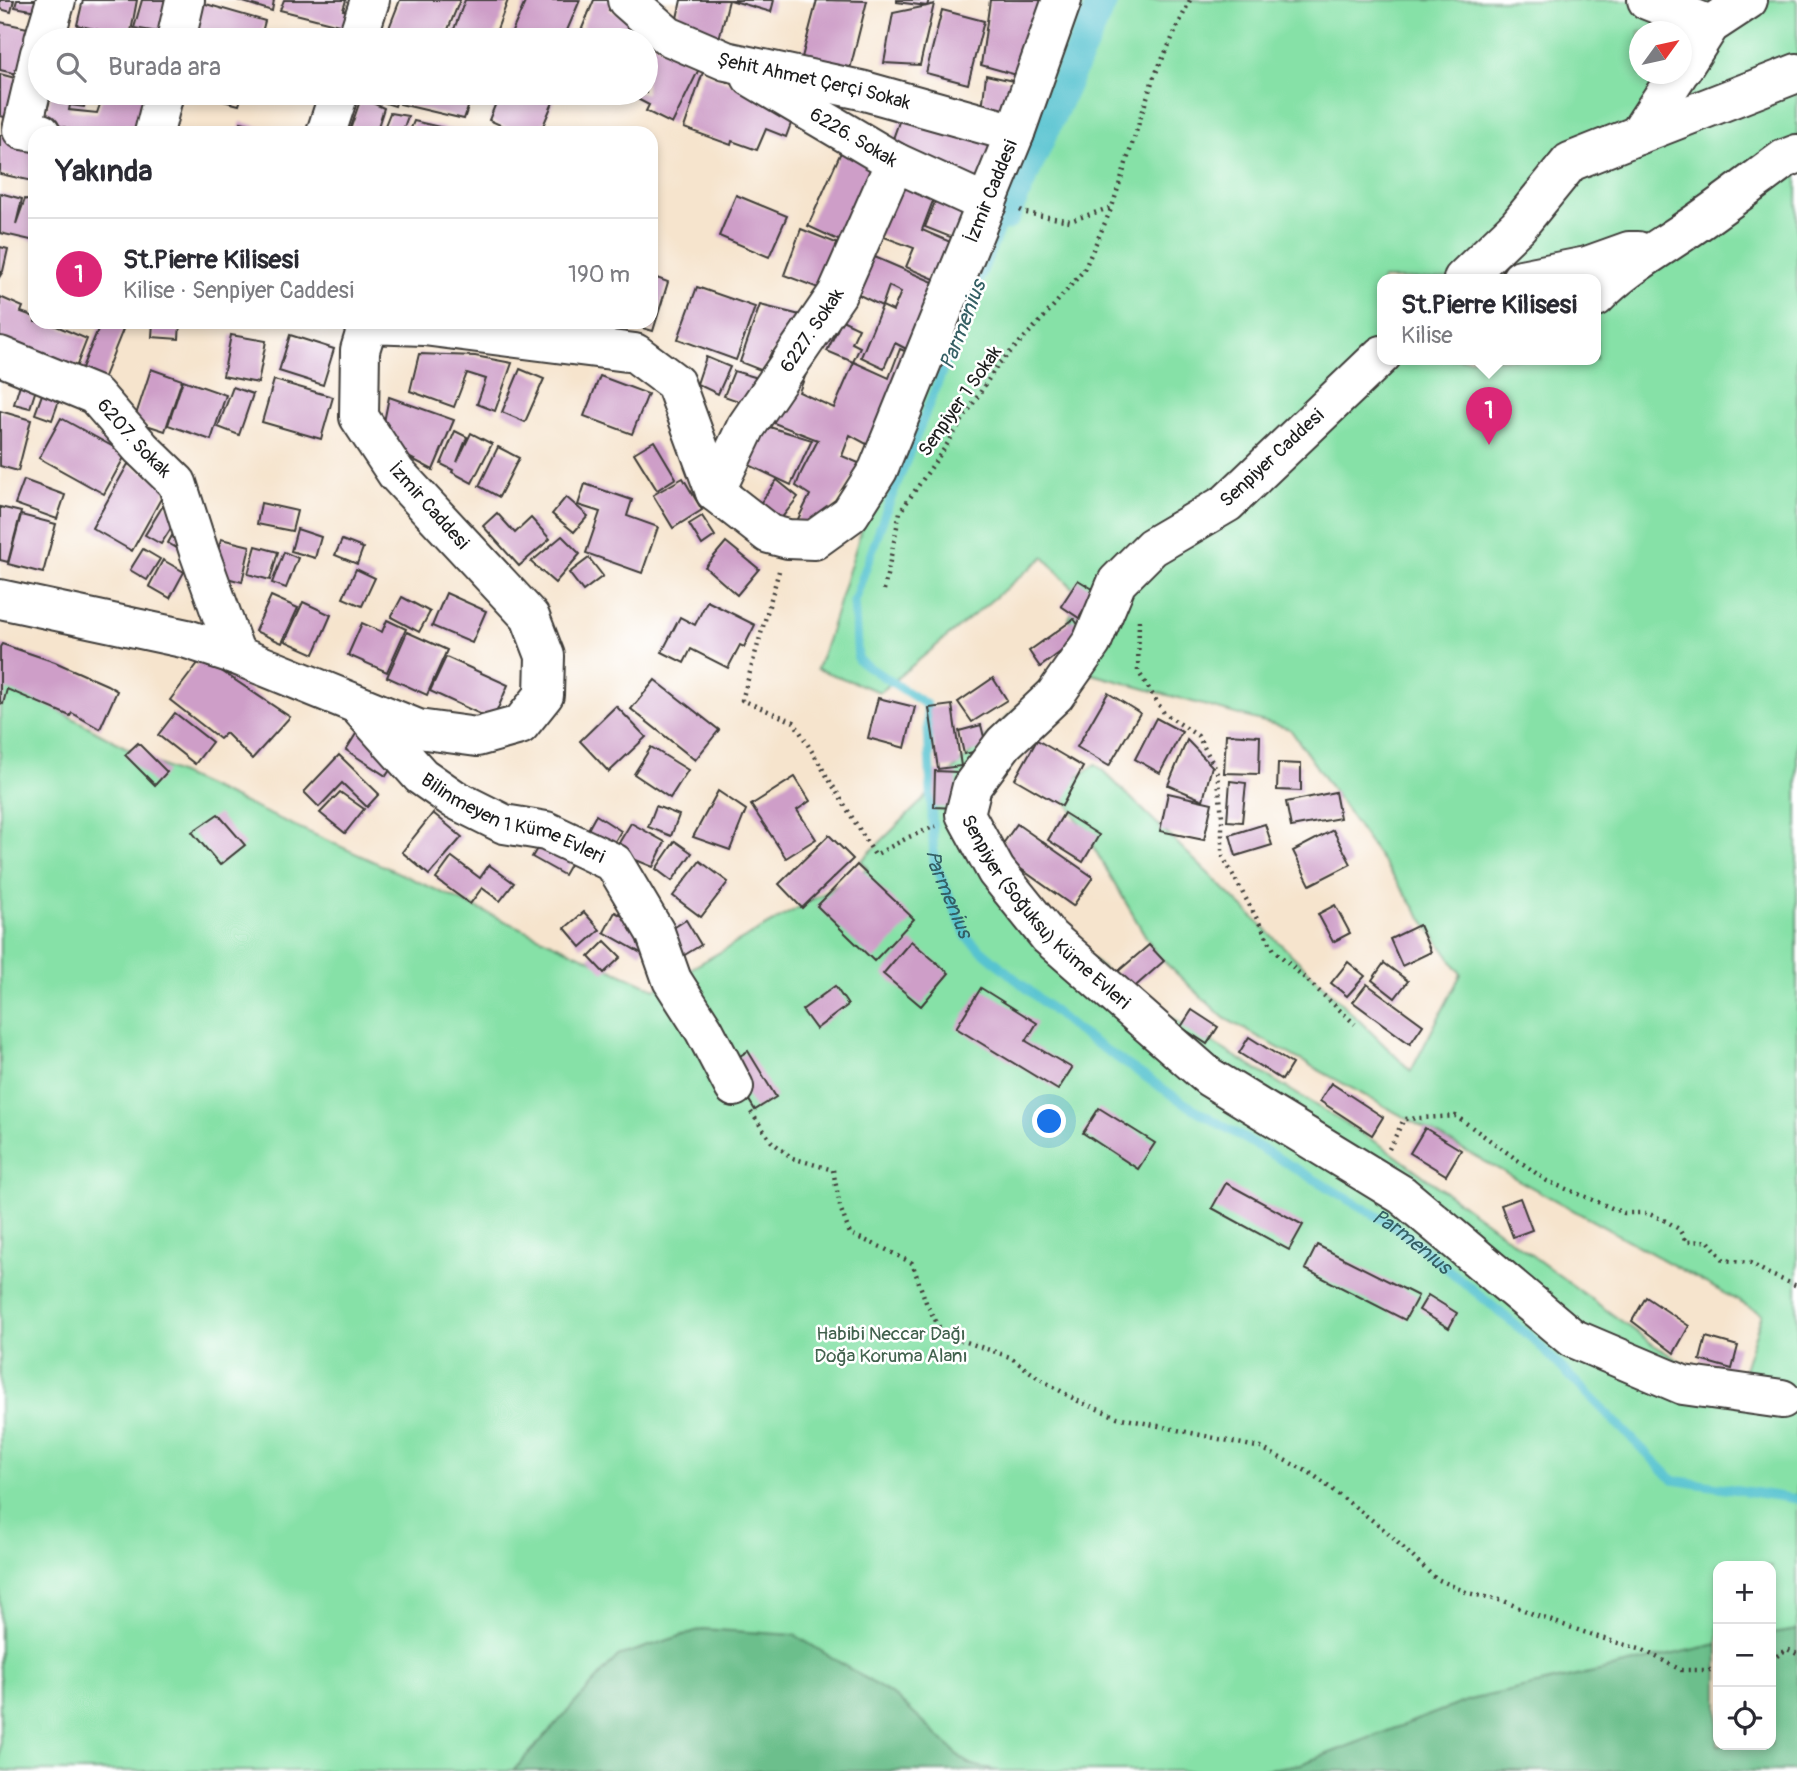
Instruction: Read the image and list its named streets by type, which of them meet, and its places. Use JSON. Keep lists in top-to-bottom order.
{
  "streets": {
    "street": [
      "Şehit Ahmet Çerçi Sokak",
      "6226. Sokak",
      "İzmir Caddesi",
      "6227. Sokak",
      "6207. Sokak",
      "Senpiyer Caddesi",
      "Bilinmeyen 1 Küme Evleri",
      "Senpiyer (Soğuksu) Küme Evleri"
    ],
    "path": ["Senpiyer 1 Sokak"]
  },
  "crossings": [
    ["Şehit Ahmet Çerçi Sokak", "6226. Sokak"],
    ["Şehit Ahmet Çerçi Sokak", "İzmir Caddesi"],
    ["6226. Sokak", "İzmir Caddesi"],
    ["6226. Sokak", "6227. Sokak"],
    ["İzmir Caddesi", "6227. Sokak"],
    ["İzmir Caddesi", "6207. Sokak"],
    ["İzmir Caddesi", "Bilinmeyen 1 Küme Evleri"],
    ["Senpiyer Caddesi", "Senpiyer (Soğuksu) Küme Evleri"]
  ],
  "water": ["Parmenius"],
  "parks": ["Habibi Neccar Dağı Doğa Koruma Alanı"],
  "north": "top right",
  "page": {
    "search": "Burada ara",
    "heading": "Yakında",
    "list": [
      {
        "mark": "1",
        "name": "St.Pierre Kilisesi",
        "note": "Kilise · Senpiyer Caddesi",
        "value": "190 m"
      }
    ],
    "popup": ["St.Pierre Kilisesi", "Kilise"],
    "pins": "1",
    "map_buttons": ["+", "−"]
  }
}
